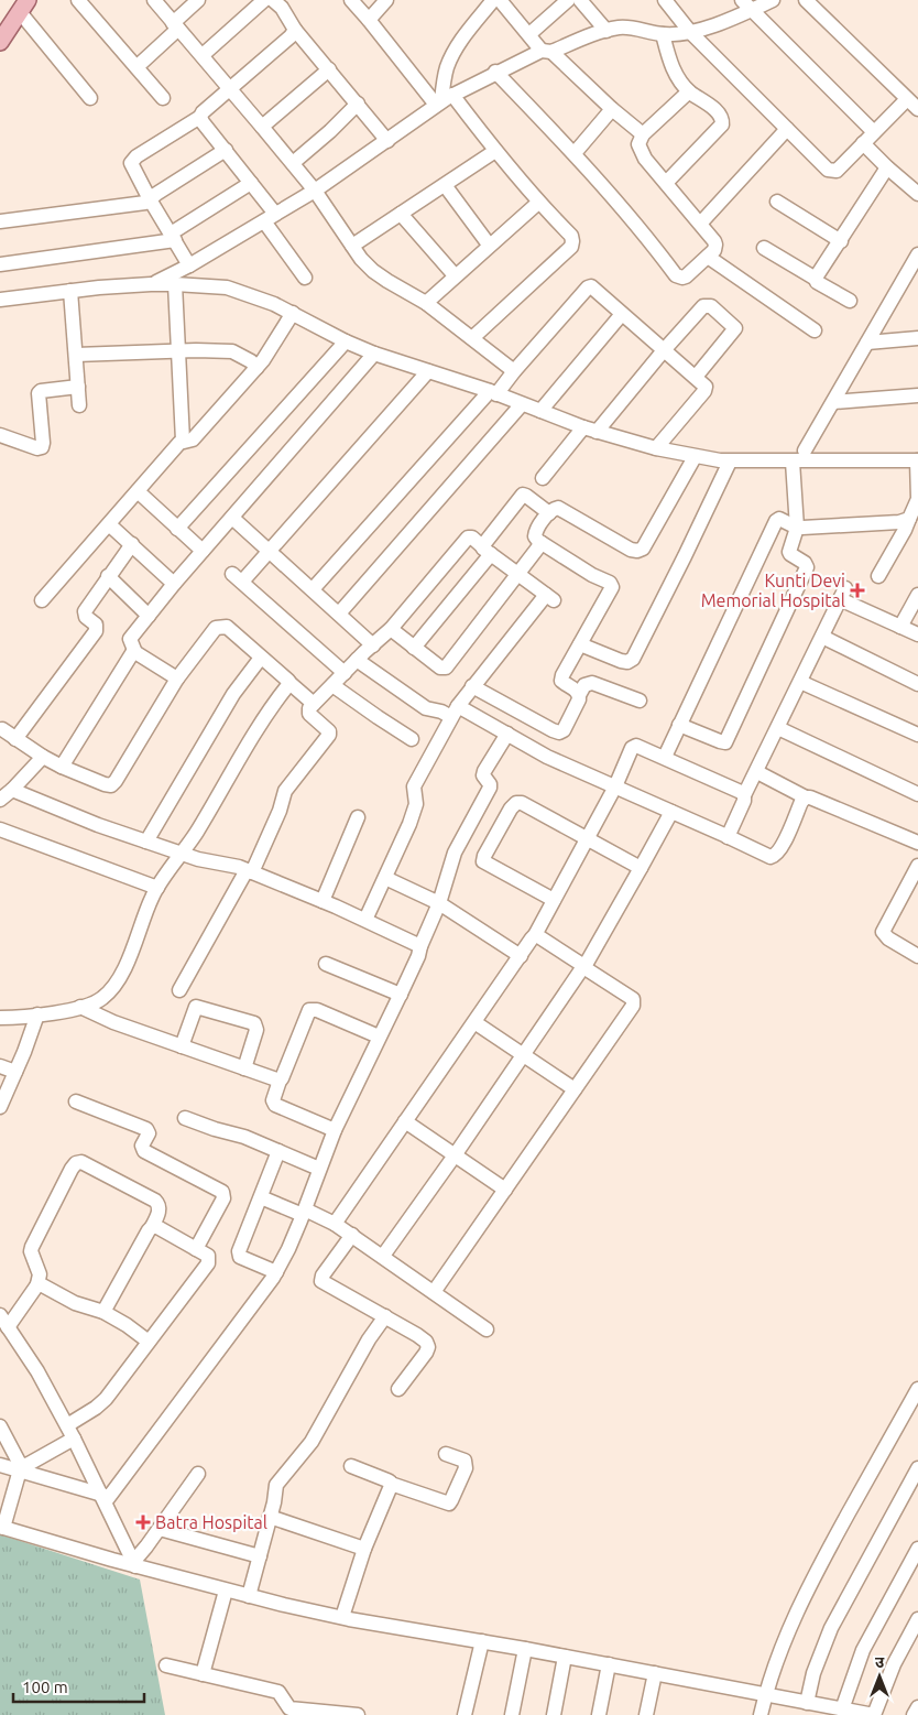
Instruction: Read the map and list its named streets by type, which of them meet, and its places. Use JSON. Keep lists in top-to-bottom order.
{
  "places": {
    "health": ["Kunti Devi Memorial Hospital", "Batra Hospital"]
  },
  "scale_bar": "100 m",
  "north": "top"
}
